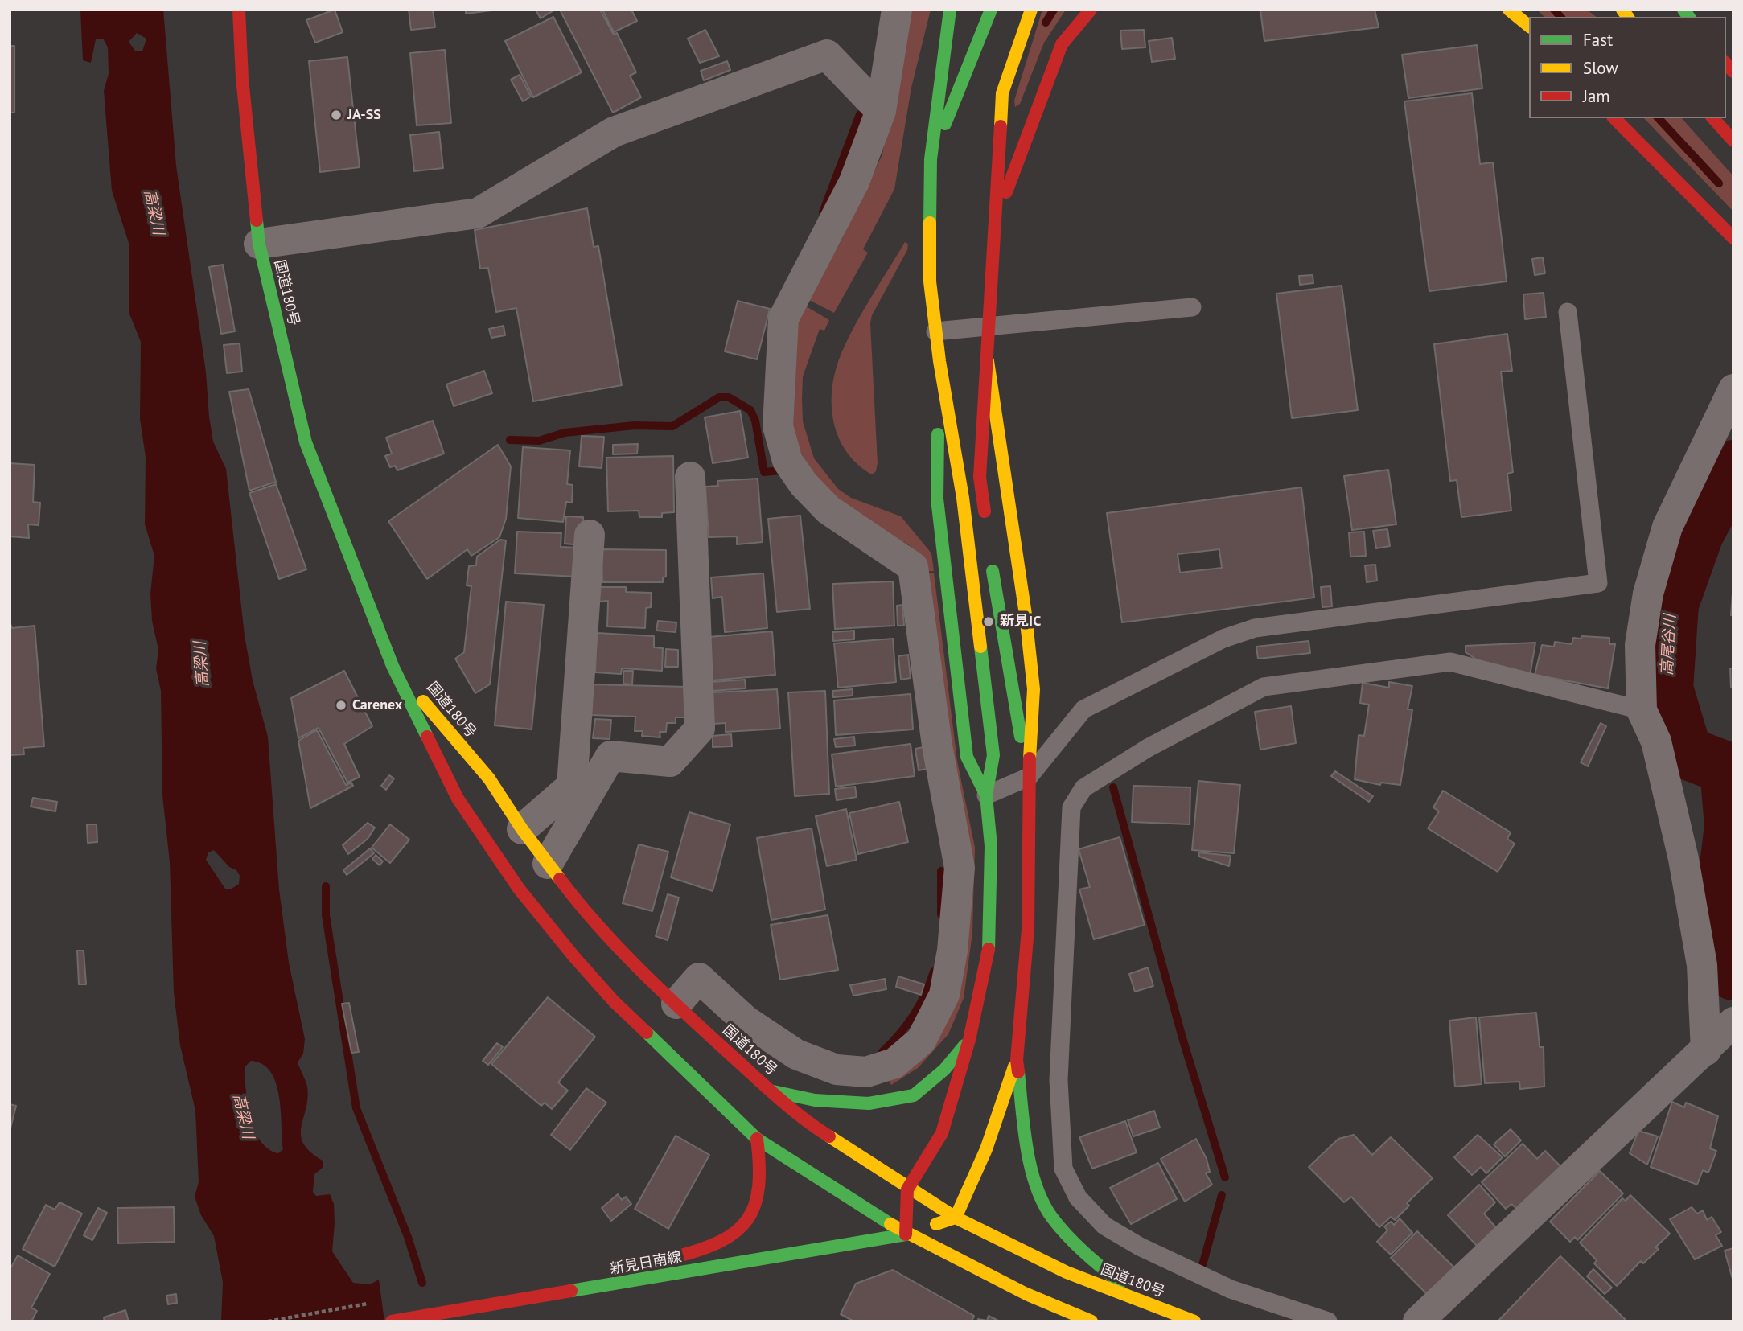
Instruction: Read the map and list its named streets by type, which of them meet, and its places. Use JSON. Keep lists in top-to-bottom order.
{
  "streets": {
    "main road": ["国道180号", "新見日南線"]
  },
  "crossings": [
    ["国道180号", "新見日南線"]
  ],
  "water": ["高梁川", "高尾谷川"],
  "places": ["JA-SS", "新見IC", "Carenex"],
  "legend": ["Fast", "Slow", "Jam"]
}
